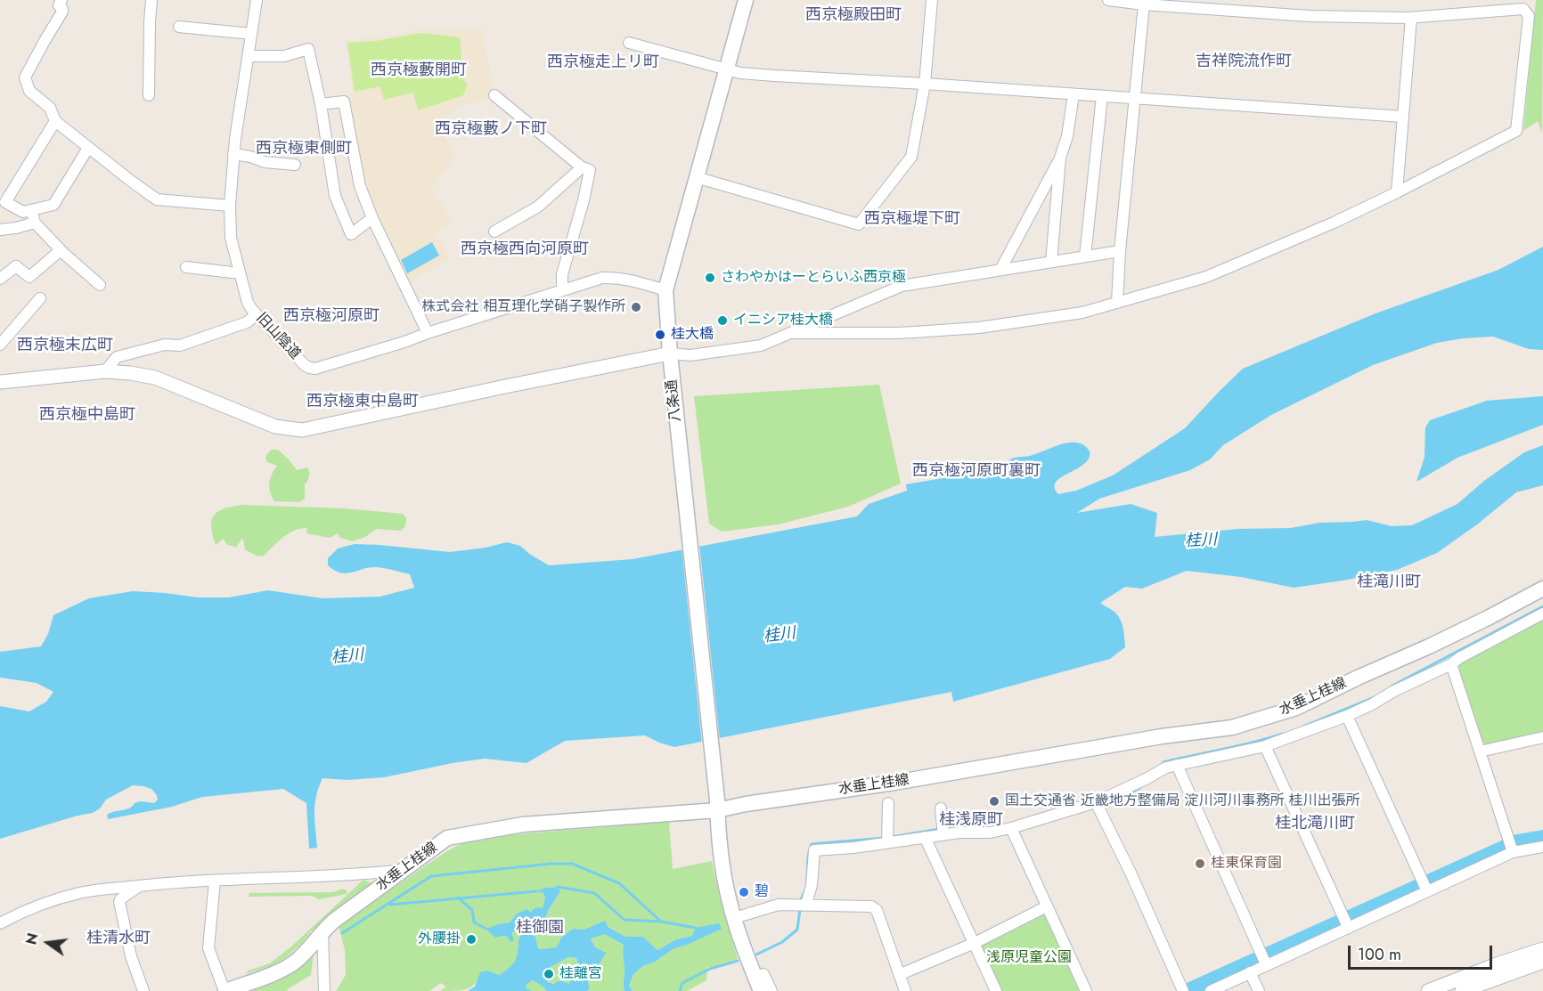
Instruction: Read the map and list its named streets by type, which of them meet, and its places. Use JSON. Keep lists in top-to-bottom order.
{
  "streets": {
    "main road": ["八条通", "水垂上桂線"],
    "street": ["旧山陰道"]
  },
  "crossings": [
    ["旧山陰道", "八条通"],
    ["八条通", "水垂上桂線"]
  ],
  "districts": [
    "西京極殿田町",
    "吉祥院流作町",
    "西京極走上リ町",
    "西京極藪開町",
    "西京極藪ノ下町",
    "西京極東側町",
    "西京極堤下町",
    "西京極西向河原町",
    "西京極河原町",
    "西京極末広町",
    "西京極東中島町",
    "西京極中島町",
    "西京極河原町裏町",
    "桂滝川町",
    "桂浅原町",
    "桂北滝川町",
    "桂御園",
    "桂清水町"
  ],
  "water": ["桂川"],
  "parks": ["浅原児童公園"],
  "places": [
    "さわやかはーとらいふ西京極",
    "株式会社 相互理化学硝子製作所",
    "イニシア桂大橋",
    "桂大橋",
    "国土交通省 近畿地方整備局 淀川河川事務所 桂川出張所",
    "桂東保育園",
    "碧",
    "外腰掛",
    "桂離宮"
  ],
  "scale_bar": "100 m",
  "north": "left"
}
